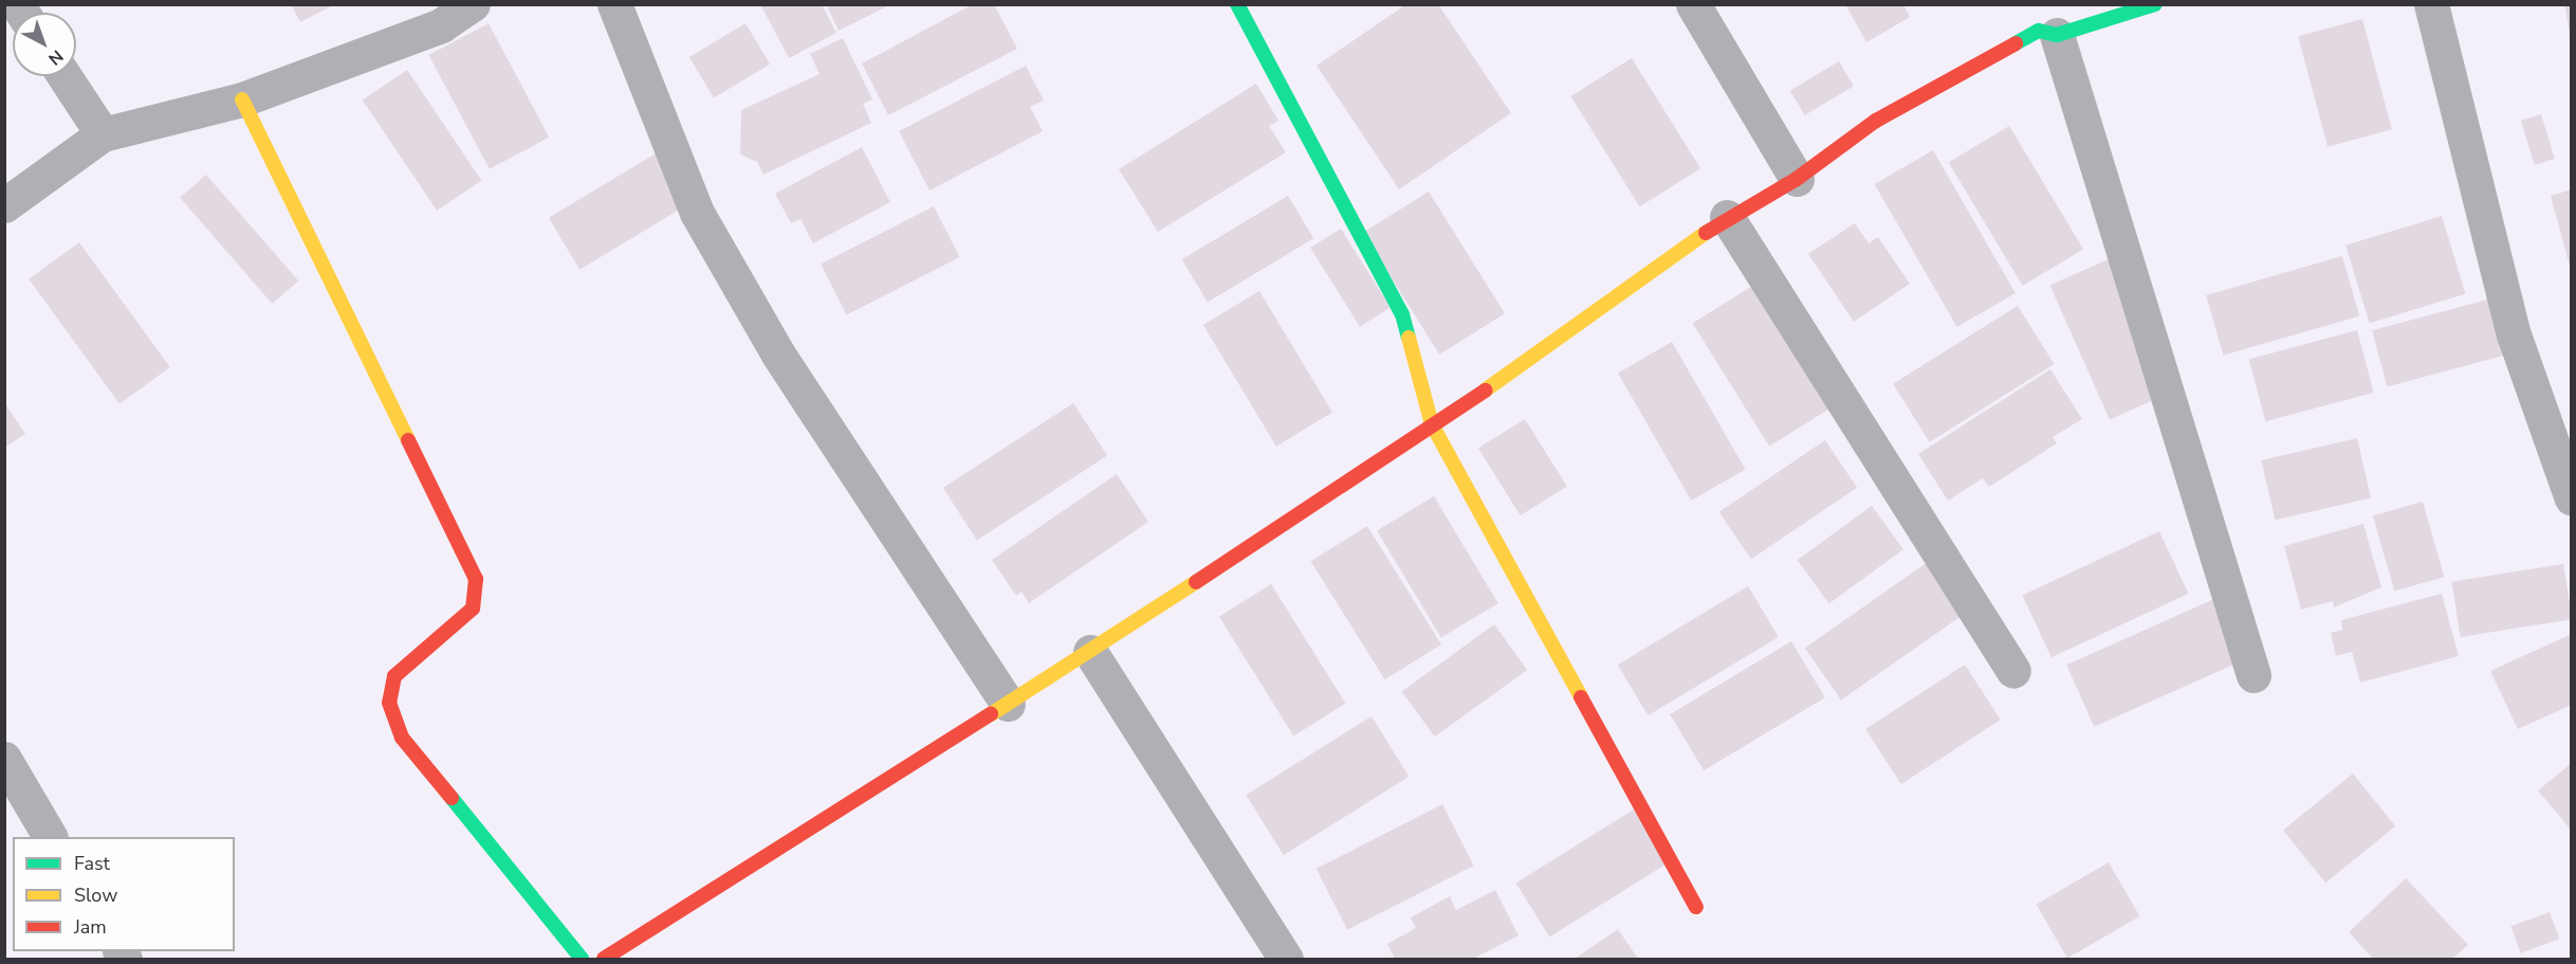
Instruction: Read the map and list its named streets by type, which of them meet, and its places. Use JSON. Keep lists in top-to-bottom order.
{
  "legend": ["Fast", "Slow", "Jam"],
  "north": "bottom right"
}
